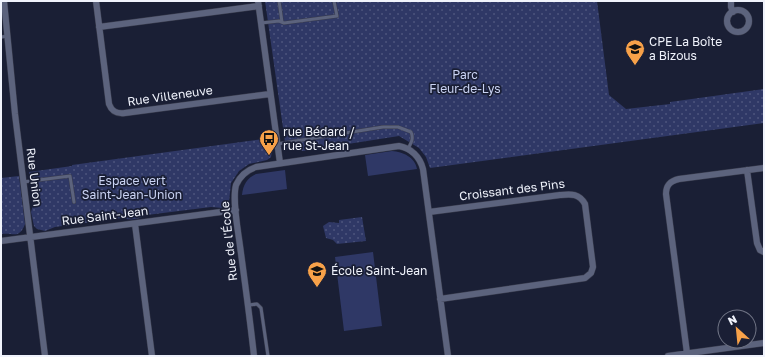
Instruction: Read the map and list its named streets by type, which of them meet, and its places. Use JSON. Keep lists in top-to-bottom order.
{
  "streets": {
    "street": [
      "Rue Villeneuve",
      "Rue Union",
      "Croissant des Pins",
      "Rue Saint-Jean",
      "Rue de l'École"
    ]
  },
  "crossings": [
    ["Rue Union", "Rue Saint-Jean"],
    ["Rue Saint-Jean", "Rue de l'École"]
  ],
  "parks": ["Parc Fleur-de-Lys", "Espace vert Saint-Jean-Union"],
  "places": {
    "school or university": ["CPE La Boîte a Bizous", "École Saint-Jean"],
    "bus stop": ["rue Bédard / rue St-Jean"]
  },
  "north": "top left"
}
